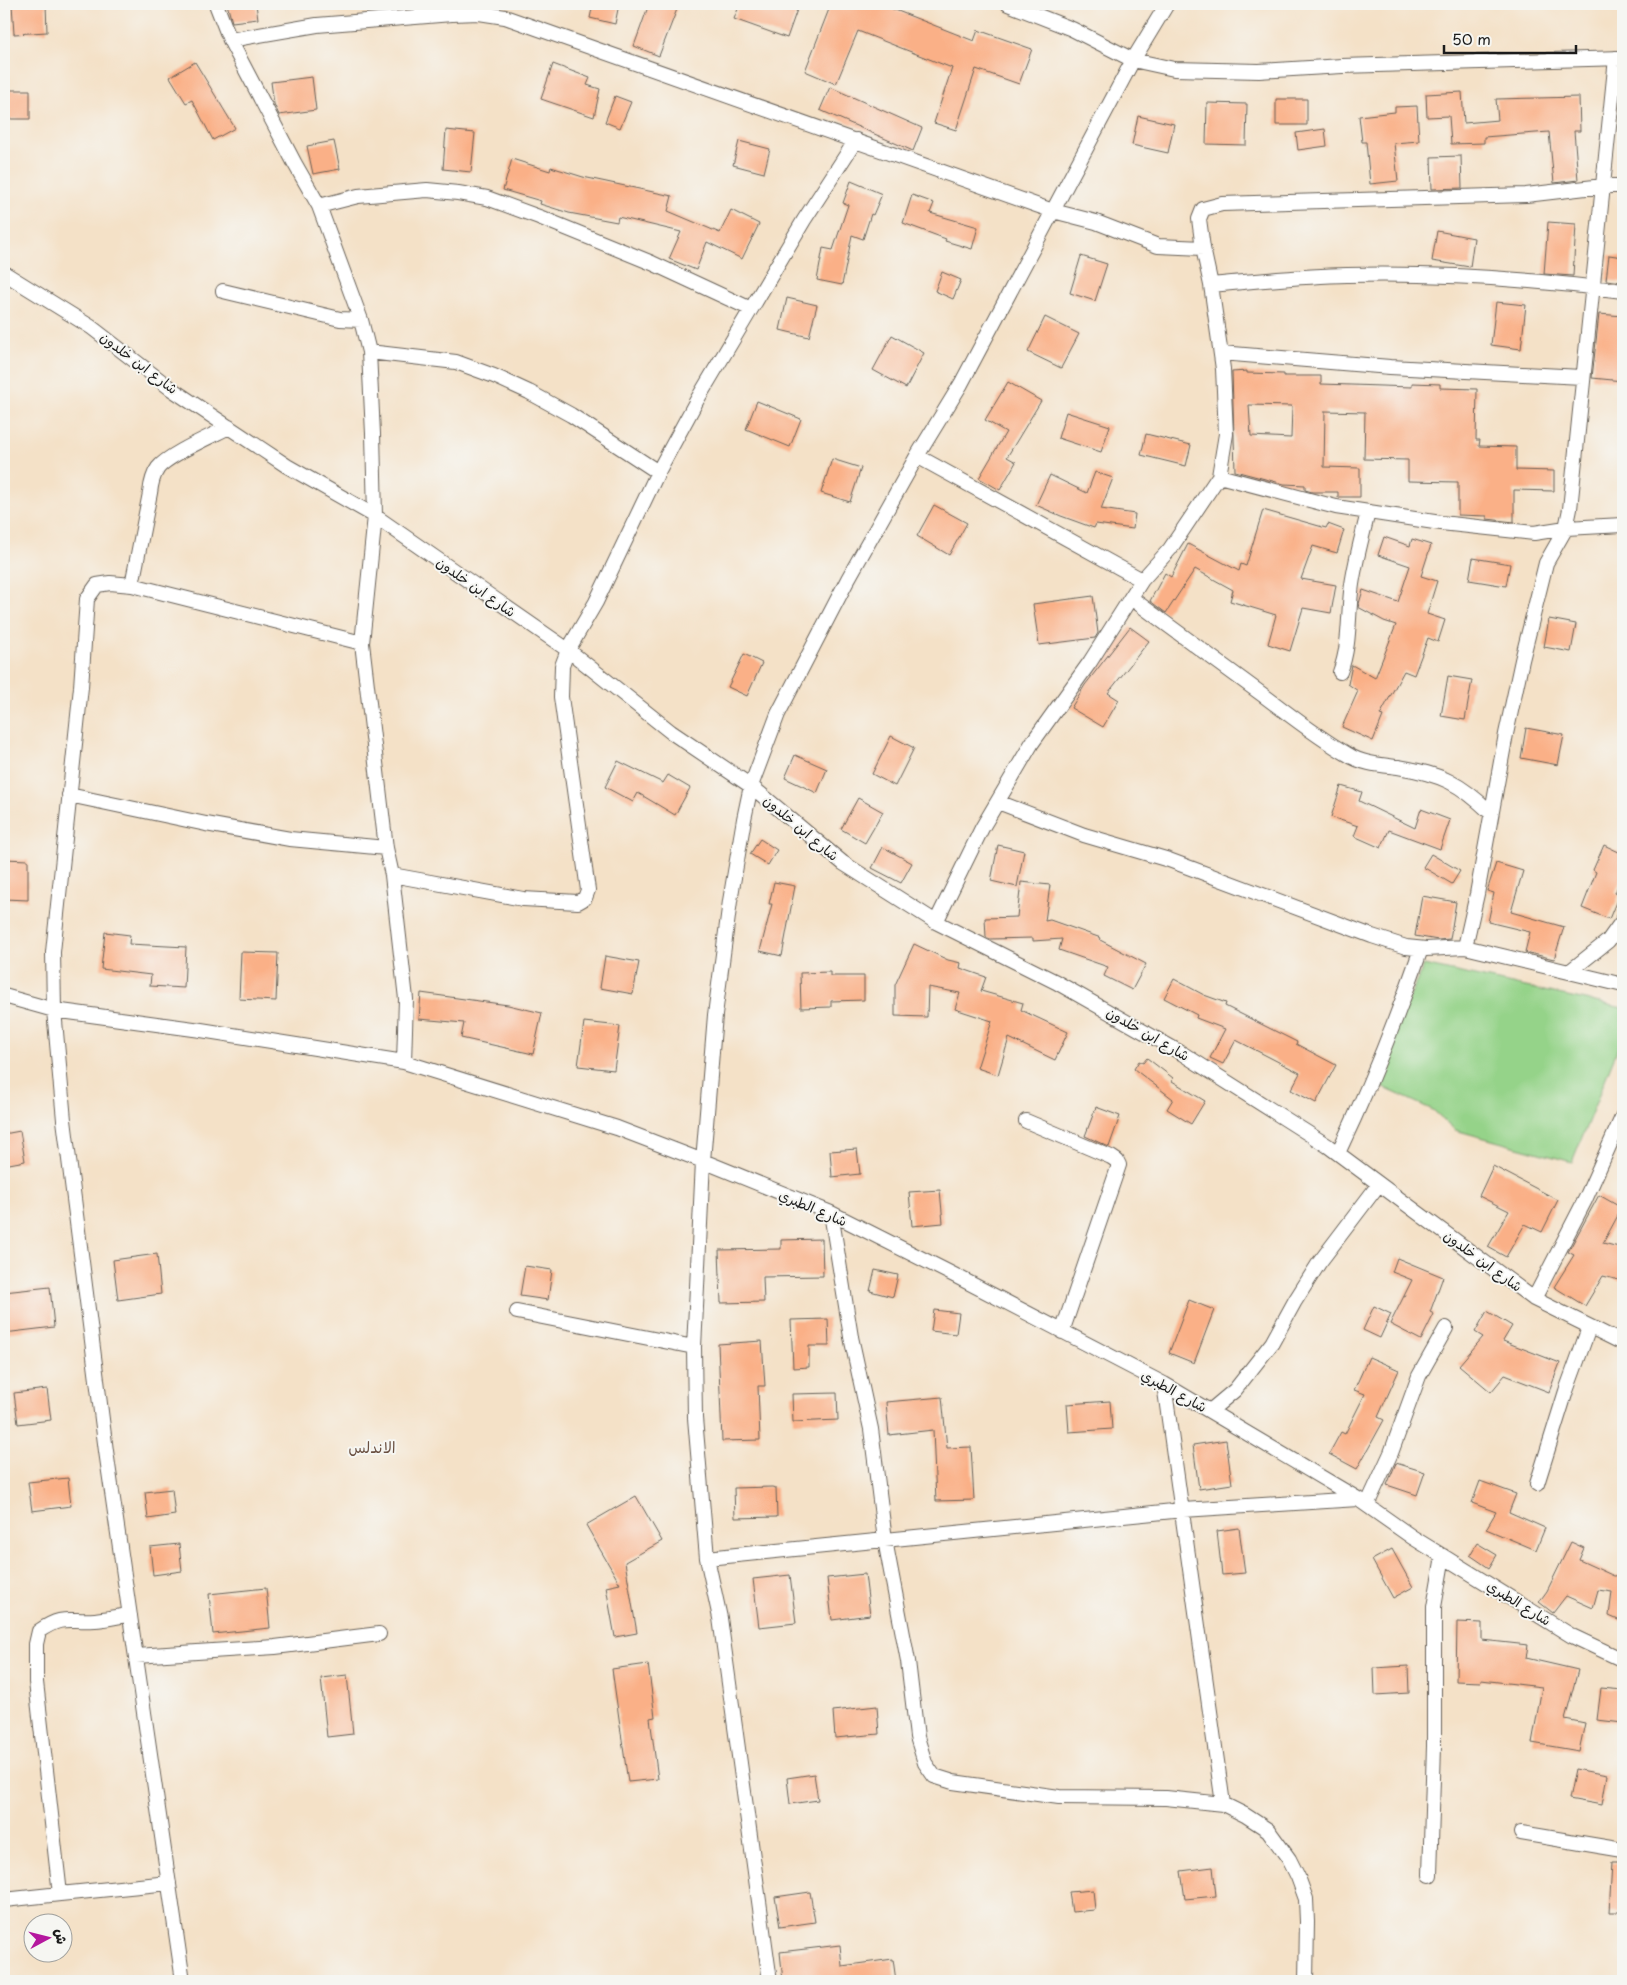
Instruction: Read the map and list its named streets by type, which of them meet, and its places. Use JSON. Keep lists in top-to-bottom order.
{
  "streets": {
    "street": ["شارع ابن خلدون", "شارع الطبري"]
  },
  "districts": ["الاندلس"],
  "scale_bar": "50 m",
  "north": "right"
}
